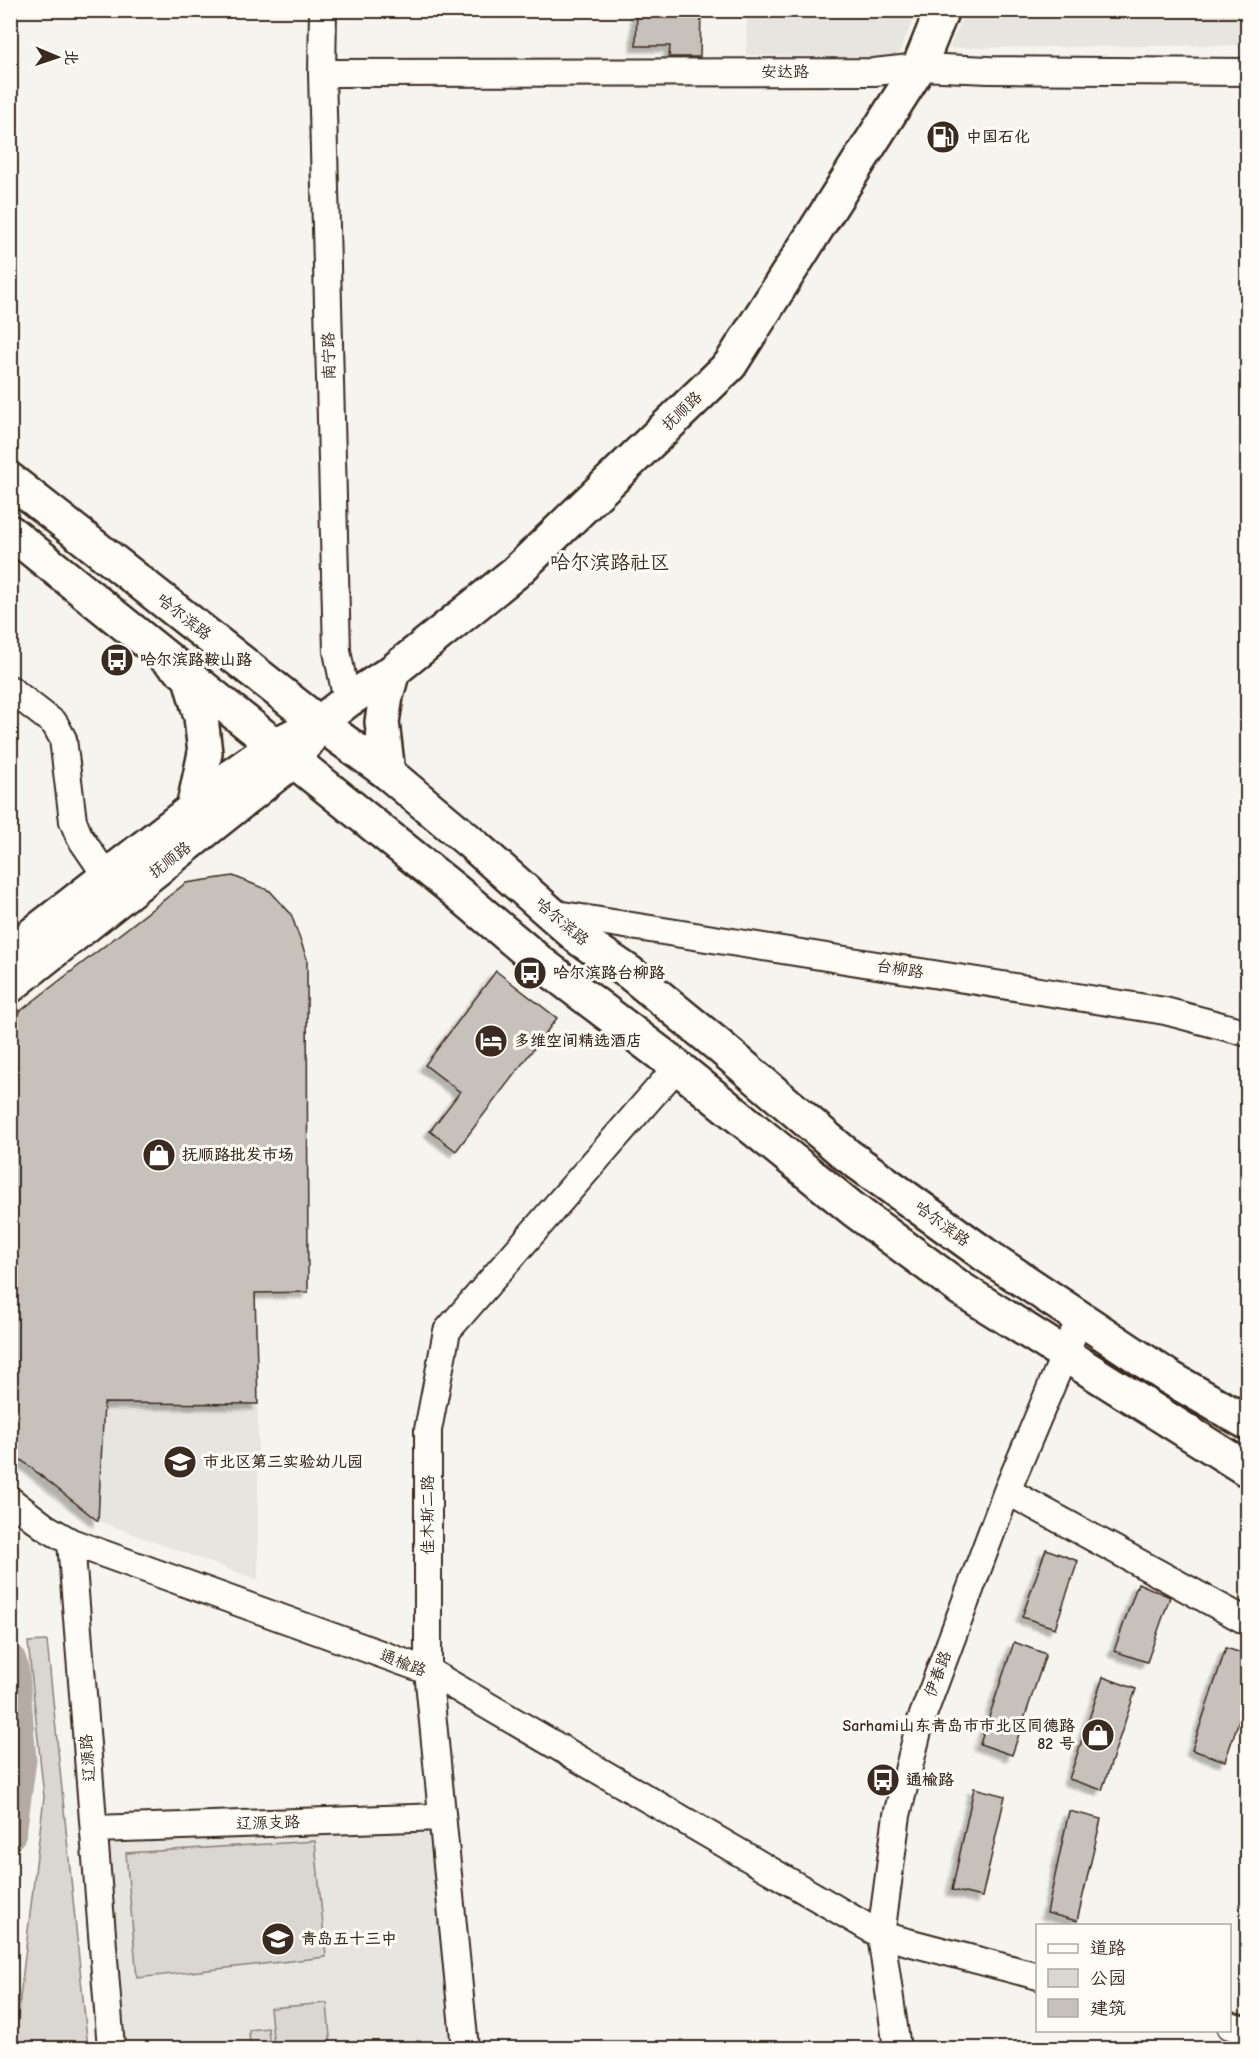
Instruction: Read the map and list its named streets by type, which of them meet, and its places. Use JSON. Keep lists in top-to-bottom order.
{
  "streets": {
    "main road": ["抚顺路", "哈尔滨路"],
    "street": [
      "安达路",
      "南宁路",
      "台柳路",
      "佳木斯二路",
      "通榆路",
      "伊春路",
      "辽源路",
      "辽源支路"
    ]
  },
  "crossings": [
    ["安达路", "南宁路"],
    ["安达路", "抚顺路"],
    ["南宁路", "抚顺路"],
    ["抚顺路", "哈尔滨路"],
    ["哈尔滨路", "台柳路"],
    ["哈尔滨路", "伊春路"],
    ["佳木斯二路", "通榆路"],
    ["佳木斯二路", "辽源支路"],
    ["通榆路", "伊春路"],
    ["通榆路", "辽源路"],
    ["辽源路", "辽源支路"]
  ],
  "districts": ["哈尔滨路社区"],
  "places": {
    "fuel station": ["中国石化"],
    "bus stop": ["哈尔滨路鞍山路", "哈尔滨路台柳路", "通榆路"],
    "hotel": ["多维空间精选酒店"],
    "shop": ["抚顺路批发市场", "Sarhami山东青岛市市北区同德路 82 号"],
    "school or university": ["市北区第三实验幼儿园", "青岛五十三中"]
  },
  "legend": ["道路", "公园", "建筑"],
  "north": "right"
}
